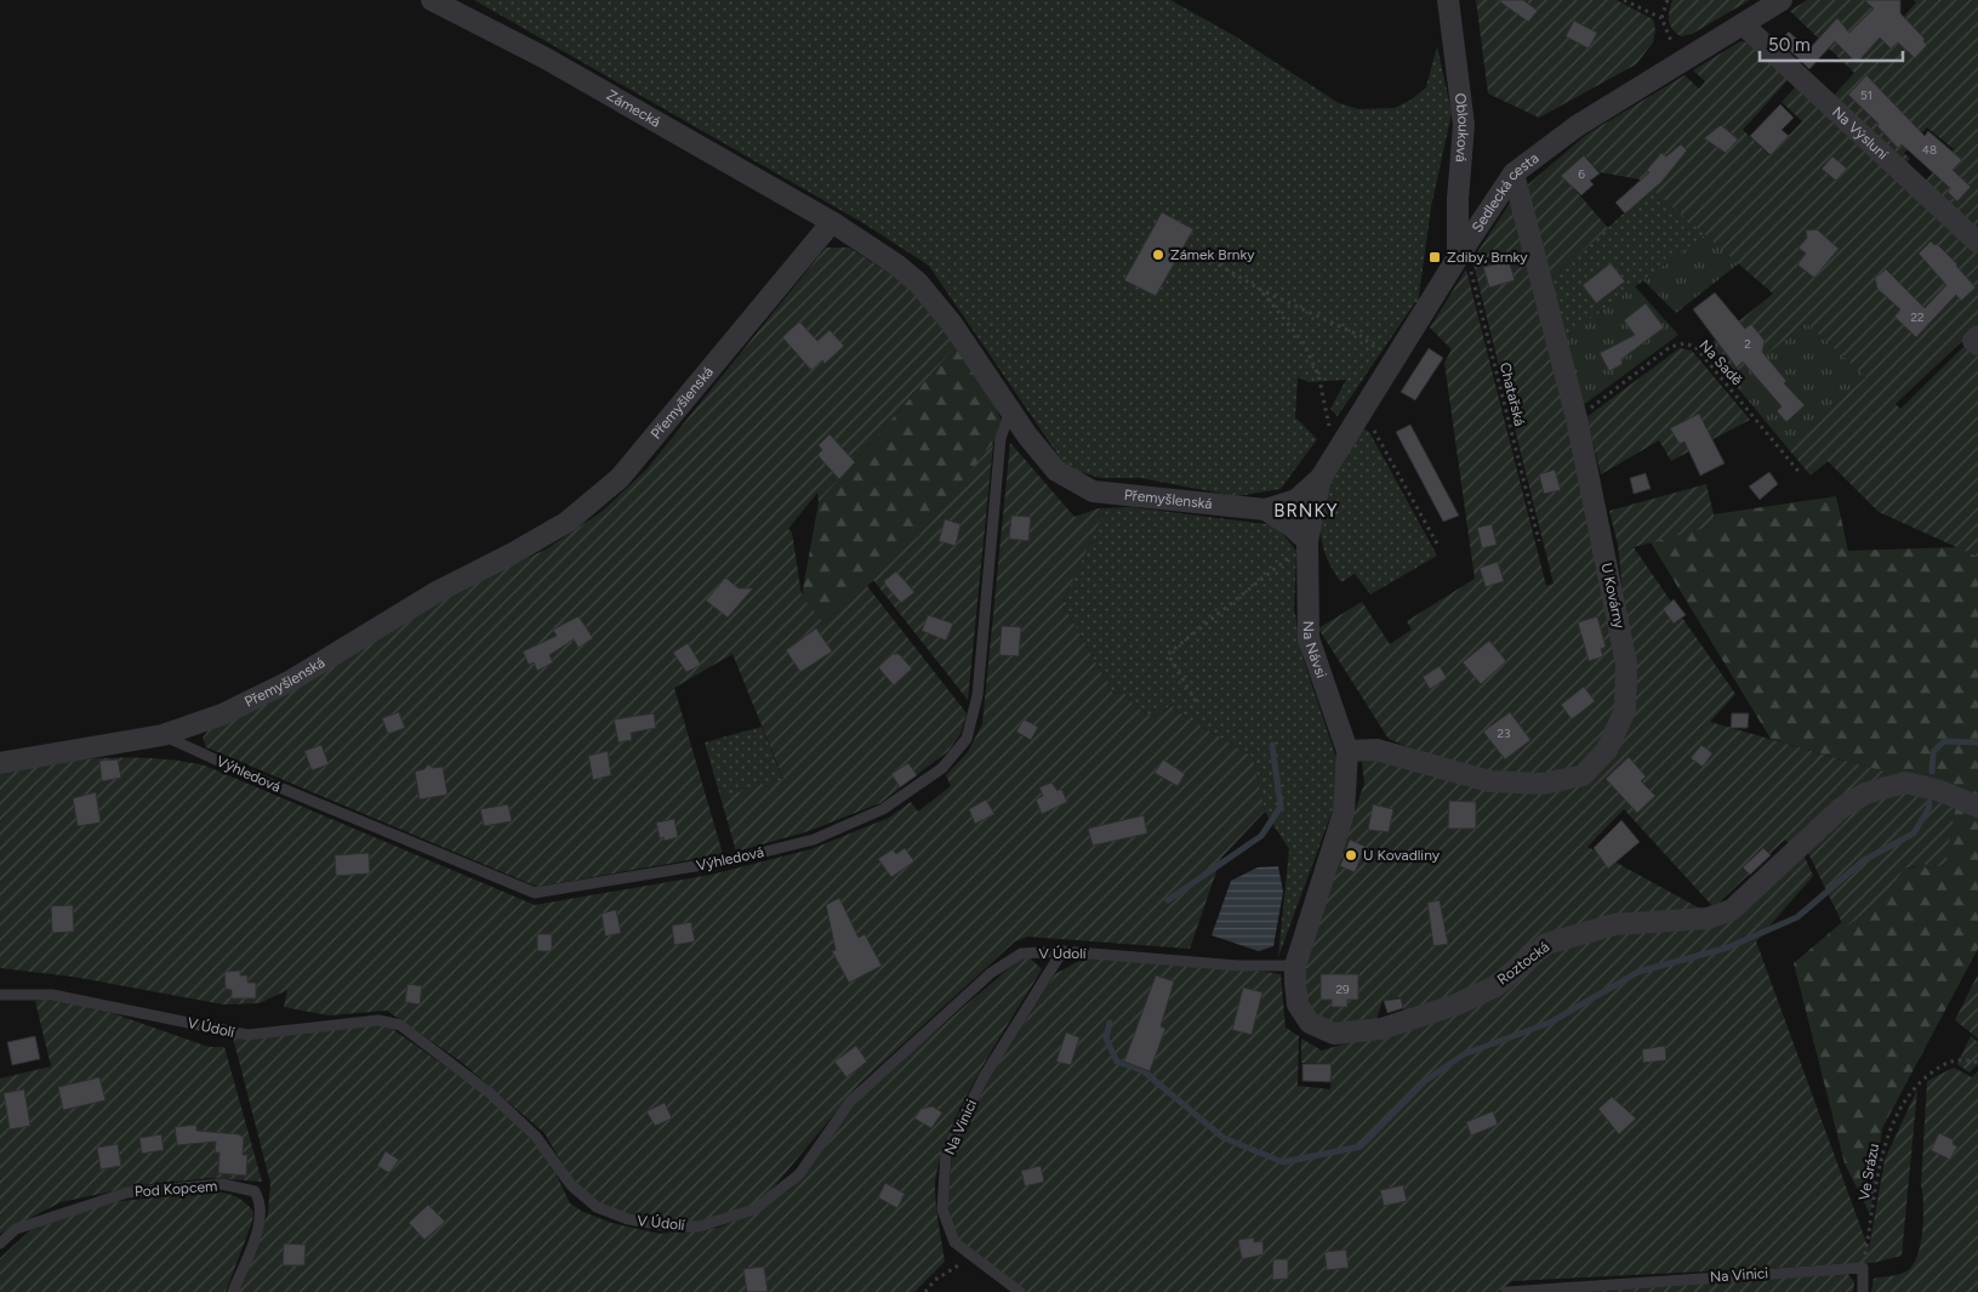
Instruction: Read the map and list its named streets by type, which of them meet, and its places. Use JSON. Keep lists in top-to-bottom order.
{
  "streets": {
    "street": [
      "Zámecká",
      "Oblouková",
      "Na Výsluní",
      "Sedlecká cesta",
      "Přemyšlenská",
      "U Kovárny",
      "Na Návsi",
      "Roztocká"
    ],
    "lane": [
      "Výhledová",
      "V Údolí",
      "Na Vinici",
      "Pod Kopcem"
    ],
    "path": ["Na Sadě", "Chatařská", "Ve Srázu"]
  },
  "crossings": [
    ["Zámecká", "Přemyšlenská"],
    ["Oblouková", "Sedlecká cesta"],
    ["Oblouková", "Chatařská"],
    ["Na Výsluní", "Sedlecká cesta"],
    ["Sedlecká cesta", "Chatařská"],
    ["Sedlecká cesta", "U Kovárny"],
    ["Sedlecká cesta", "Na Návsi"],
    ["Na Sadě", "U Kovárny"],
    ["Přemyšlenská", "Výhledová"],
    ["U Kovárny", "Na Návsi"],
    ["U Kovárny", "Roztocká"],
    ["Na Návsi", "Roztocká"],
    ["V Údolí", "Roztocká"],
    ["V Údolí", "Na Vinici"],
    ["Na Vinici", "Ve Srázu"]
  ],
  "districts": ["BRNKY"],
  "places": {
    "other": ["Zámek Brnky", "U Kovadliny"],
    "transit": ["Zdiby, Brnky"]
  },
  "house_numbers": [
    "51",
    "48",
    "6",
    "22",
    "2",
    "23",
    "29"
  ],
  "scale_bar": "50 m"
}
